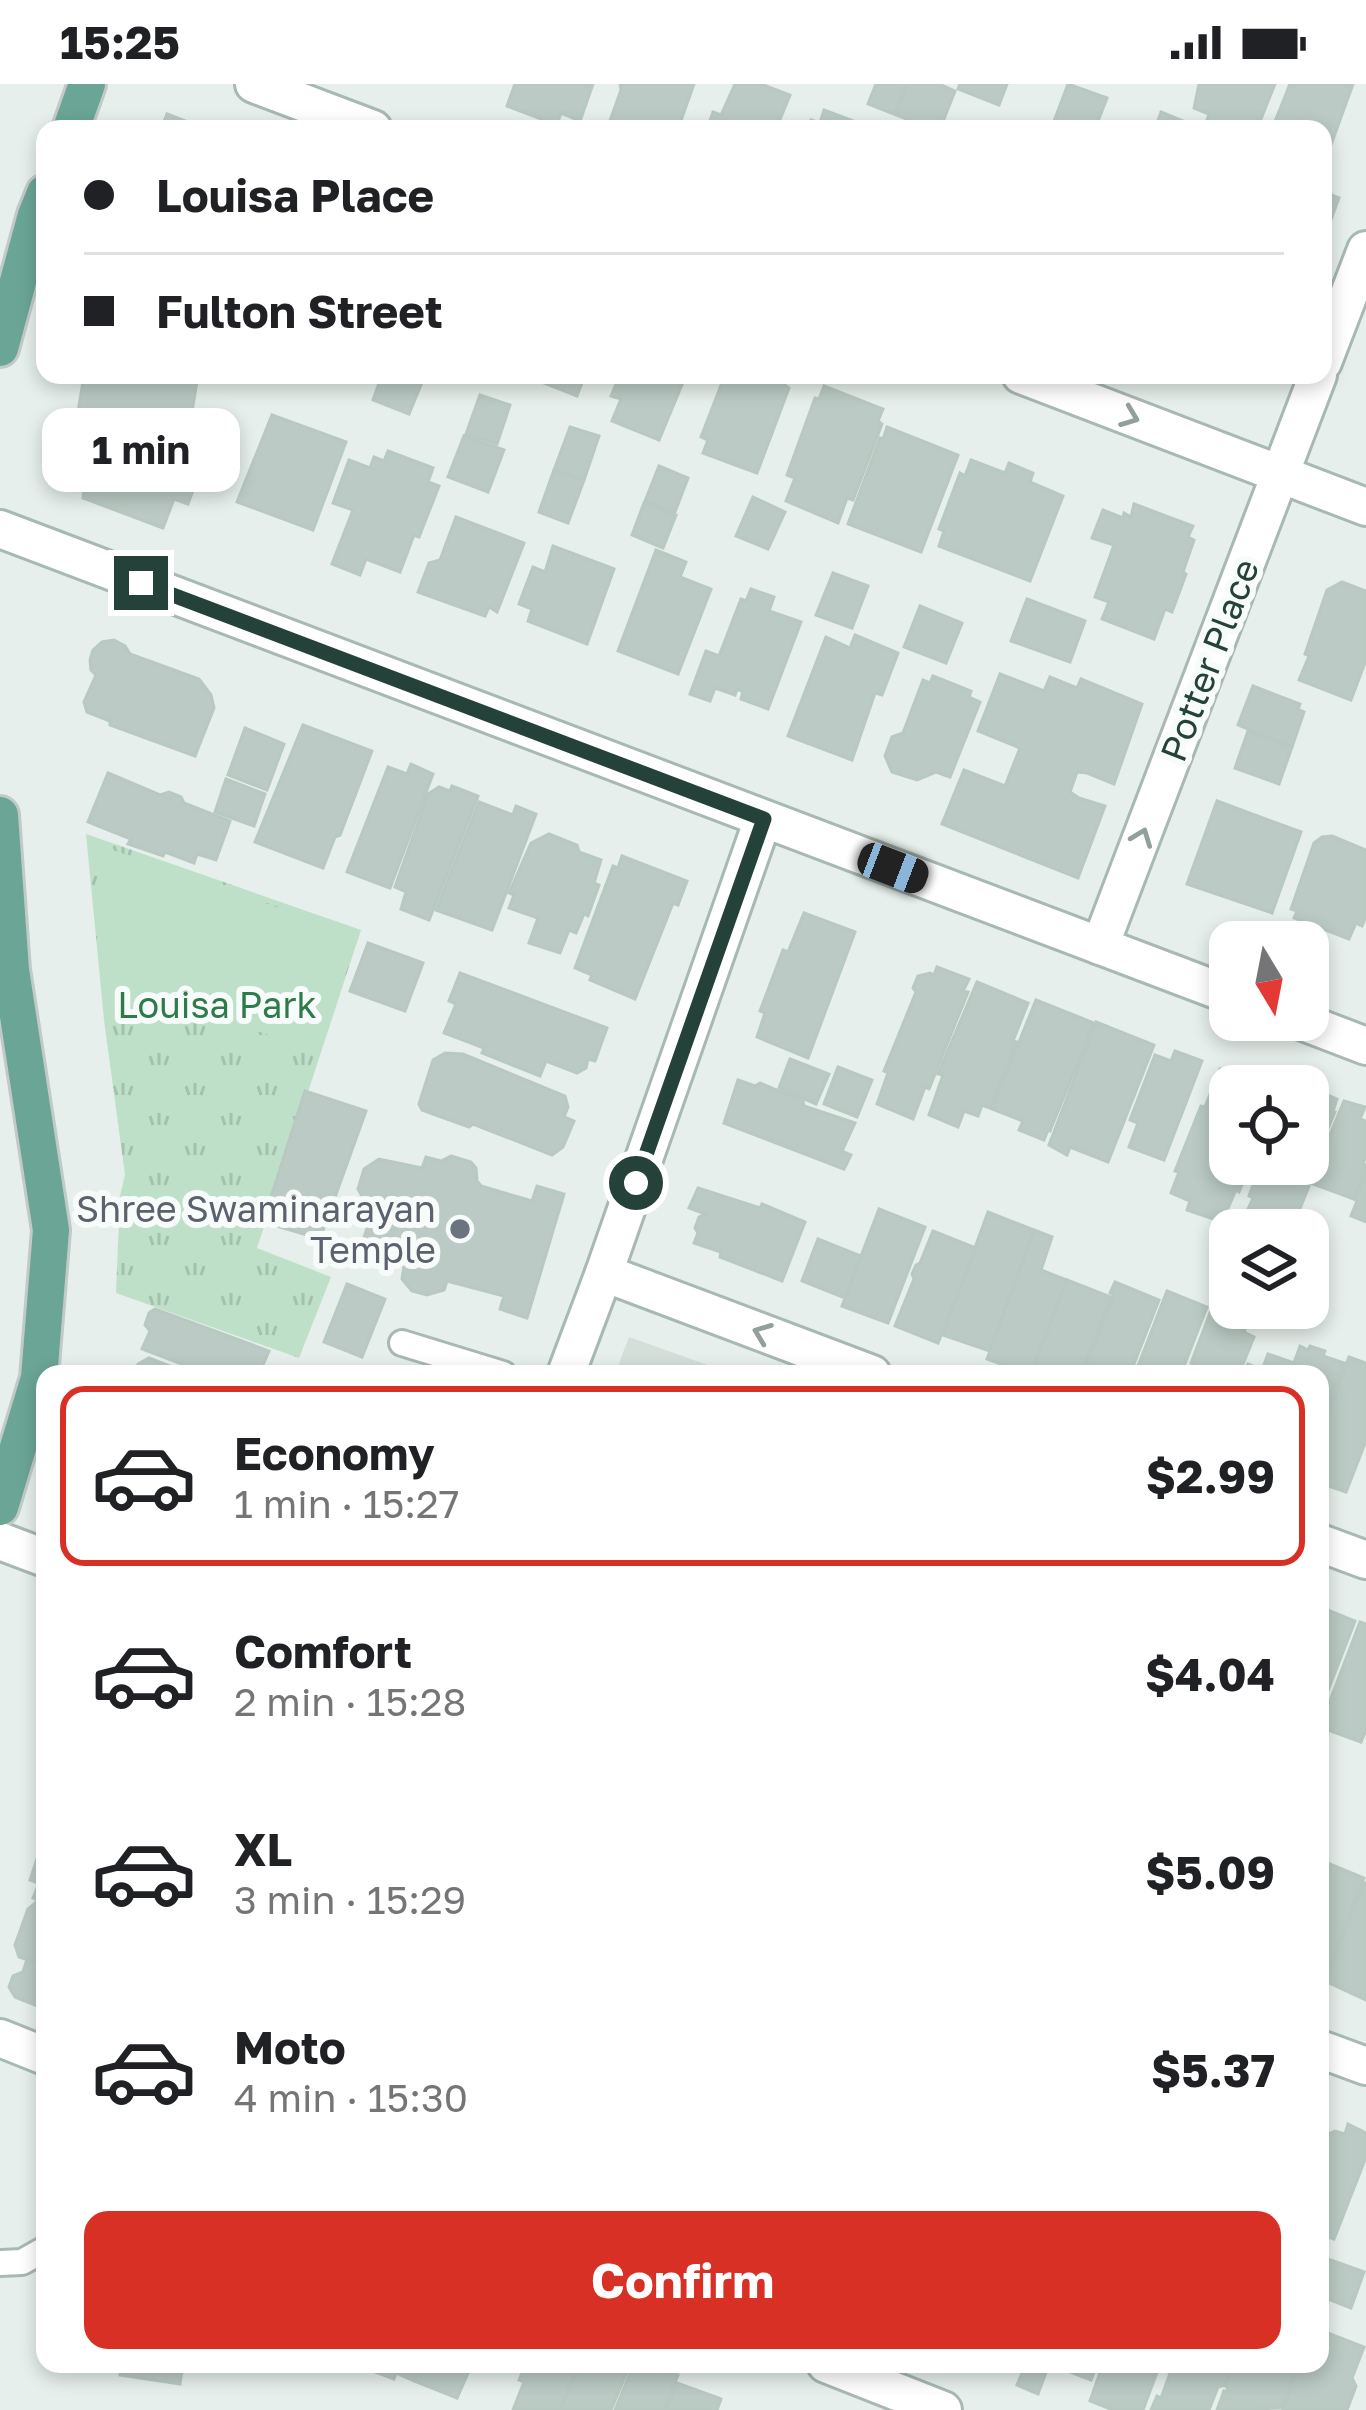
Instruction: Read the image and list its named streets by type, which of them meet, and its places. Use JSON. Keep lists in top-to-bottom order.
{
  "streets": {
    "street": ["Potter Place"]
  },
  "one_way": ["Potter Place"],
  "parks": ["Louisa Park"],
  "places": ["Shree Swaminarayan Temple"],
  "north": "bottom",
  "page": {
    "status": "15:25",
    "banner": ["Louisa Place", "Fulton Street"],
    "bubble": "1 min",
    "list": [
      {
        "name": "Economy",
        "note": "1 min · 15:27",
        "value": "$2.99"
      },
      {
        "name": "Comfort",
        "note": "2 min · 15:28",
        "value": "$4.04"
      },
      {
        "name": "XL",
        "note": "3 min · 15:29",
        "value": "$5.09"
      },
      {
        "name": "Moto",
        "note": "4 min · 15:30",
        "value": "$5.37"
      }
    ],
    "buttons": "Confirm"
  }
}
